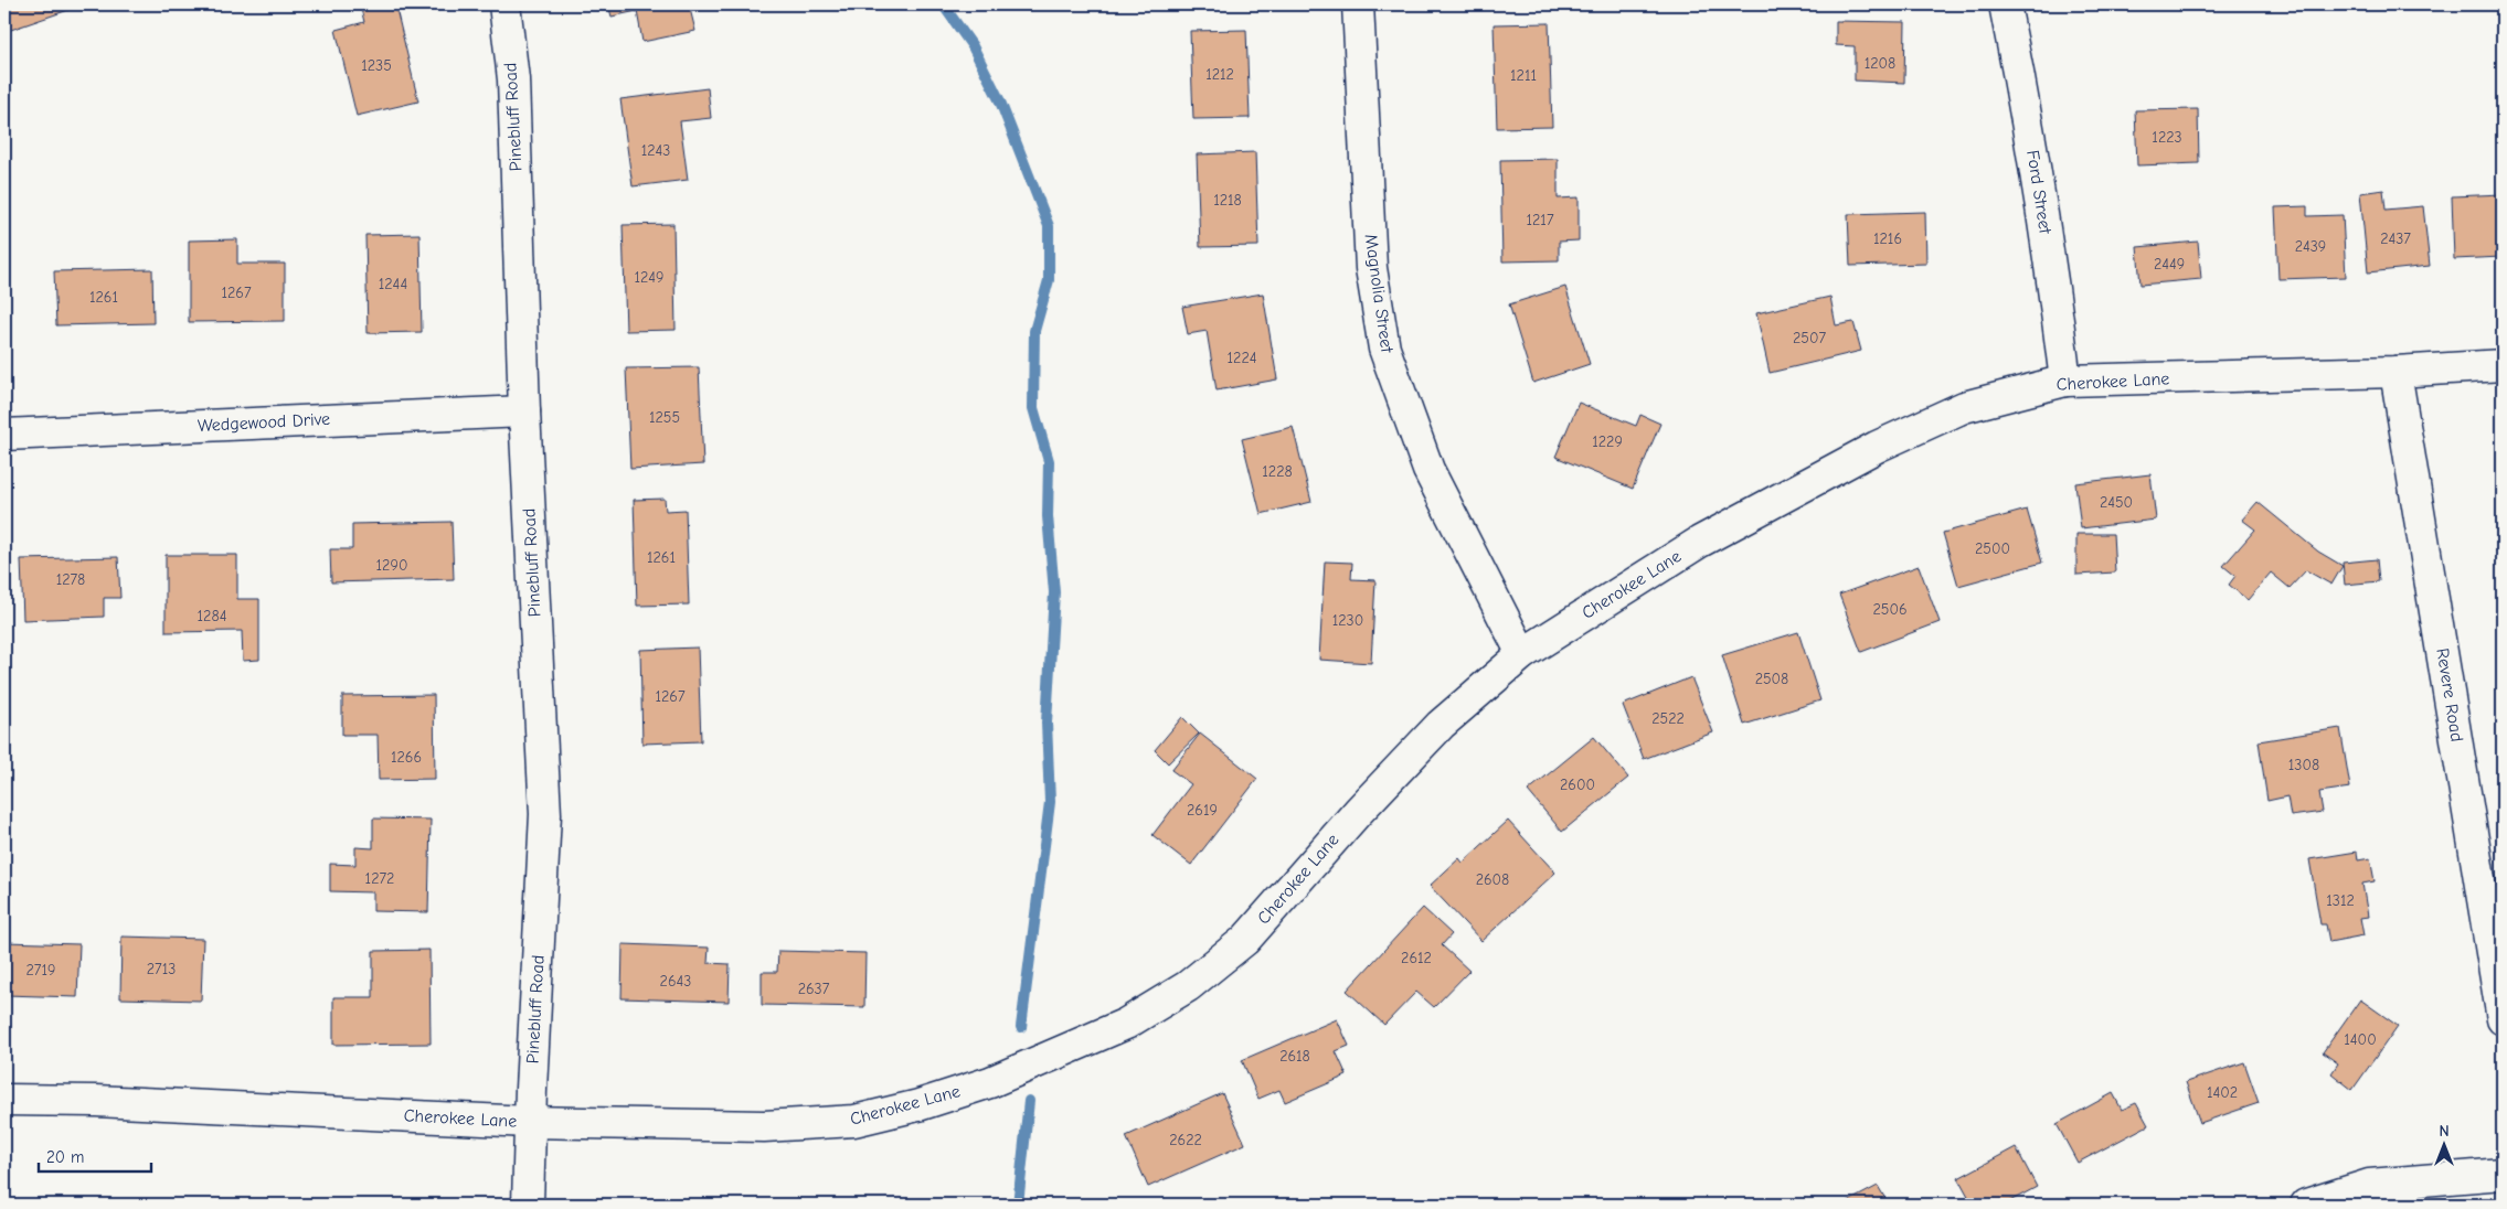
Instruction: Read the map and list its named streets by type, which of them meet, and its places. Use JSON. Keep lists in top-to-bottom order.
{
  "streets": {
    "street": [
      "Pinebluff Road",
      "Ford Street",
      "Magnolia Street",
      "Cherokee Lane",
      "Wedgewood Drive",
      "Revere Road"
    ]
  },
  "crossings": [
    ["Pinebluff Road", "Cherokee Lane"],
    ["Pinebluff Road", "Wedgewood Drive"],
    ["Ford Street", "Cherokee Lane"],
    ["Magnolia Street", "Cherokee Lane"],
    ["Cherokee Lane", "Revere Road"]
  ],
  "house_numbers": [
    "1208",
    "1235",
    "1212",
    "1211",
    "1223",
    "1243",
    "1218",
    "1217",
    "1216",
    "2437",
    "2439",
    "2449",
    "1249",
    "1244",
    "1267",
    "1261",
    "2507",
    "1224",
    "1255",
    "1229",
    "1228",
    "2450",
    "2500",
    "1261",
    "1290",
    "1278",
    "2506",
    "1284",
    "1230",
    "2508",
    "1267",
    "2522",
    "1266",
    "1308",
    "2600",
    "2619",
    "1272",
    "2608",
    "1312",
    "2612",
    "2713",
    "2719",
    "2643",
    "2637",
    "1400",
    "2618",
    "1402",
    "2622"
  ],
  "scale_bar": "20 m",
  "north": "top"
}
